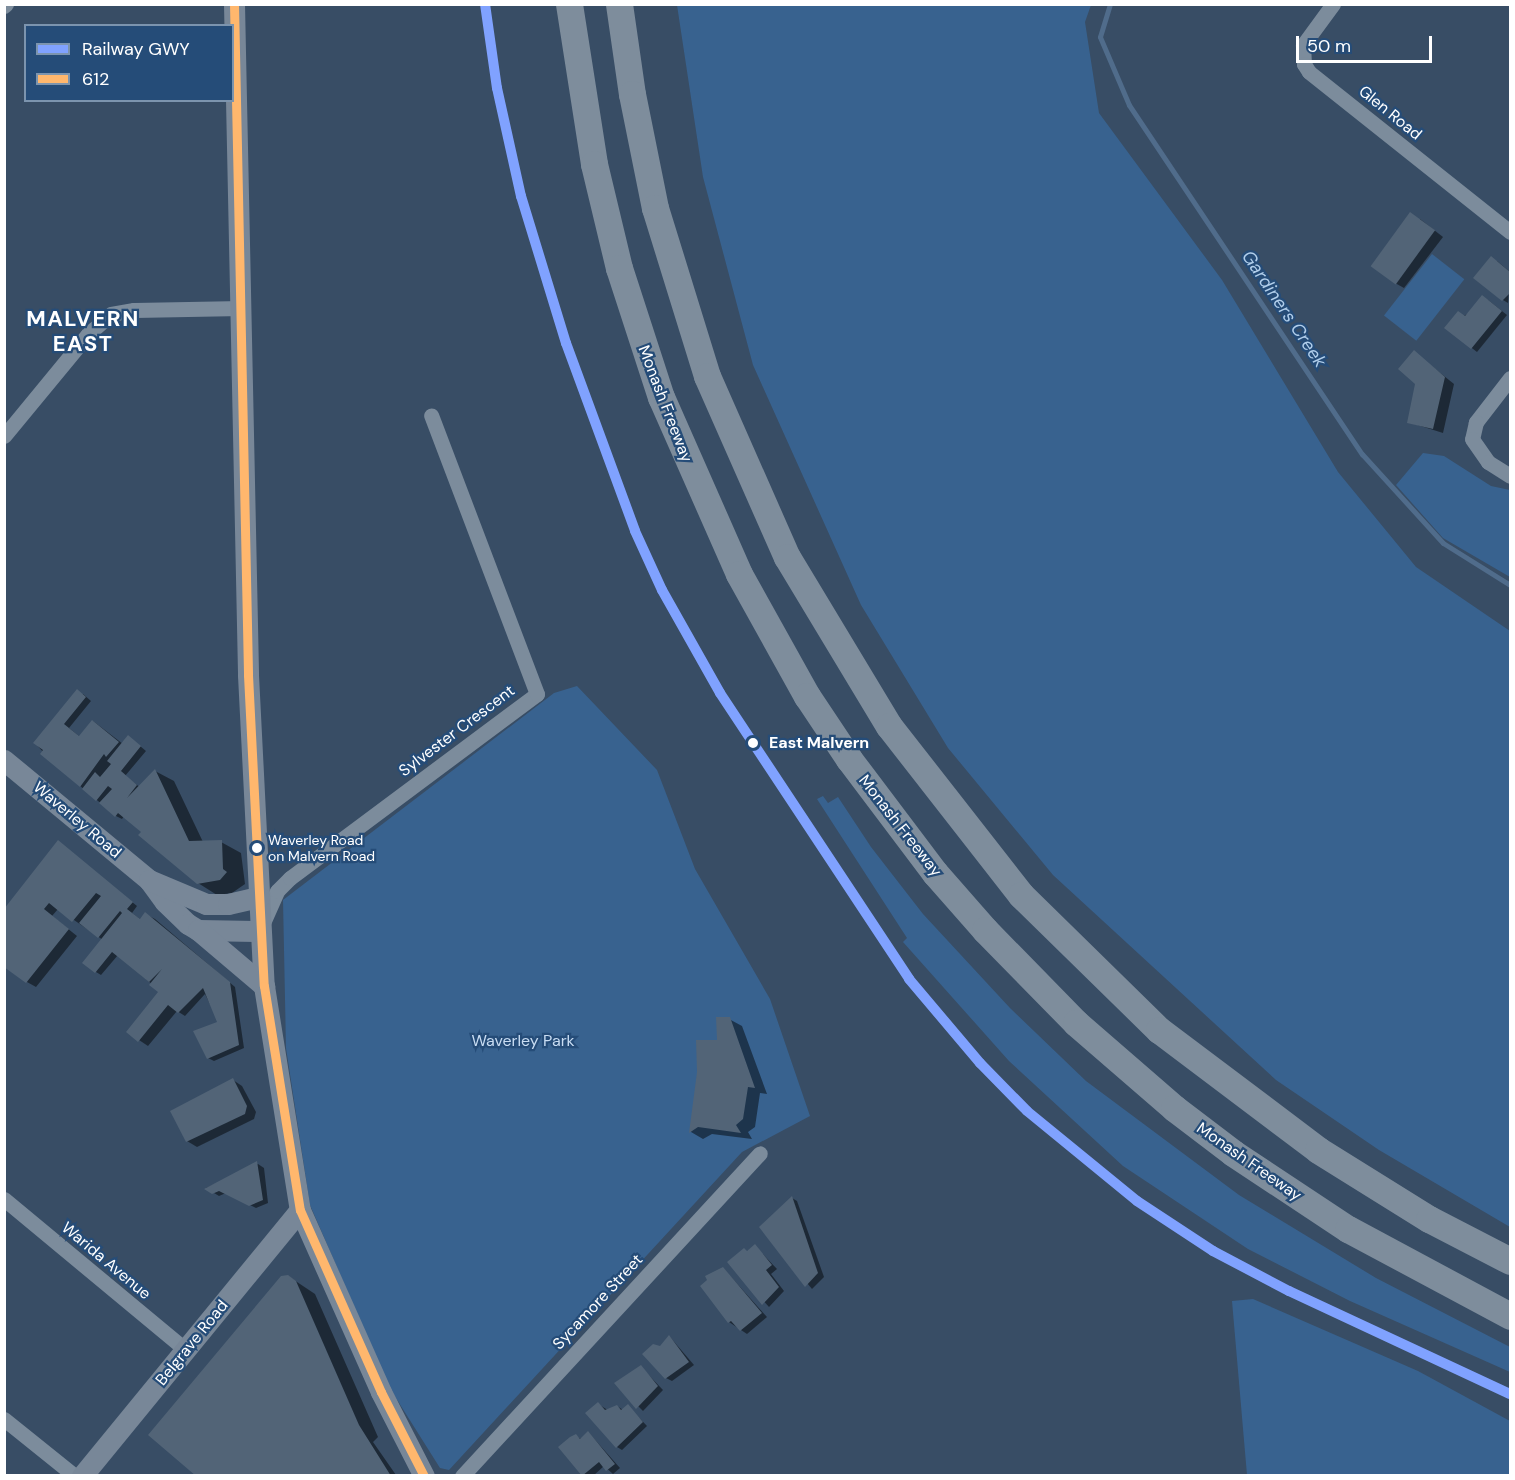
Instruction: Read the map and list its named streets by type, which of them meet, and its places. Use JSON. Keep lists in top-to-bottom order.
{
  "streets": {
    "highway": ["Monash Freeway"],
    "main road": ["Waverley Road", "Belgrave Road"],
    "street": [
      "Glen Road",
      "Sylvester Crescent",
      "Warida Avenue",
      "Sycamore Street"
    ]
  },
  "crossings": [
    ["Sylvester Crescent", "Waverley Road"],
    ["Warida Avenue", "Belgrave Road"]
  ],
  "districts": ["MALVERN EAST"],
  "water": ["Gardiners Creek"],
  "parks": ["Waverley Park"],
  "places": ["East Malvern", "Waverley Road on Malvern Road"],
  "lines": ["rail line GWY", "transit line 612"],
  "legend": ["Railway GWY", "612"],
  "scale_bar": "50 m"
}
